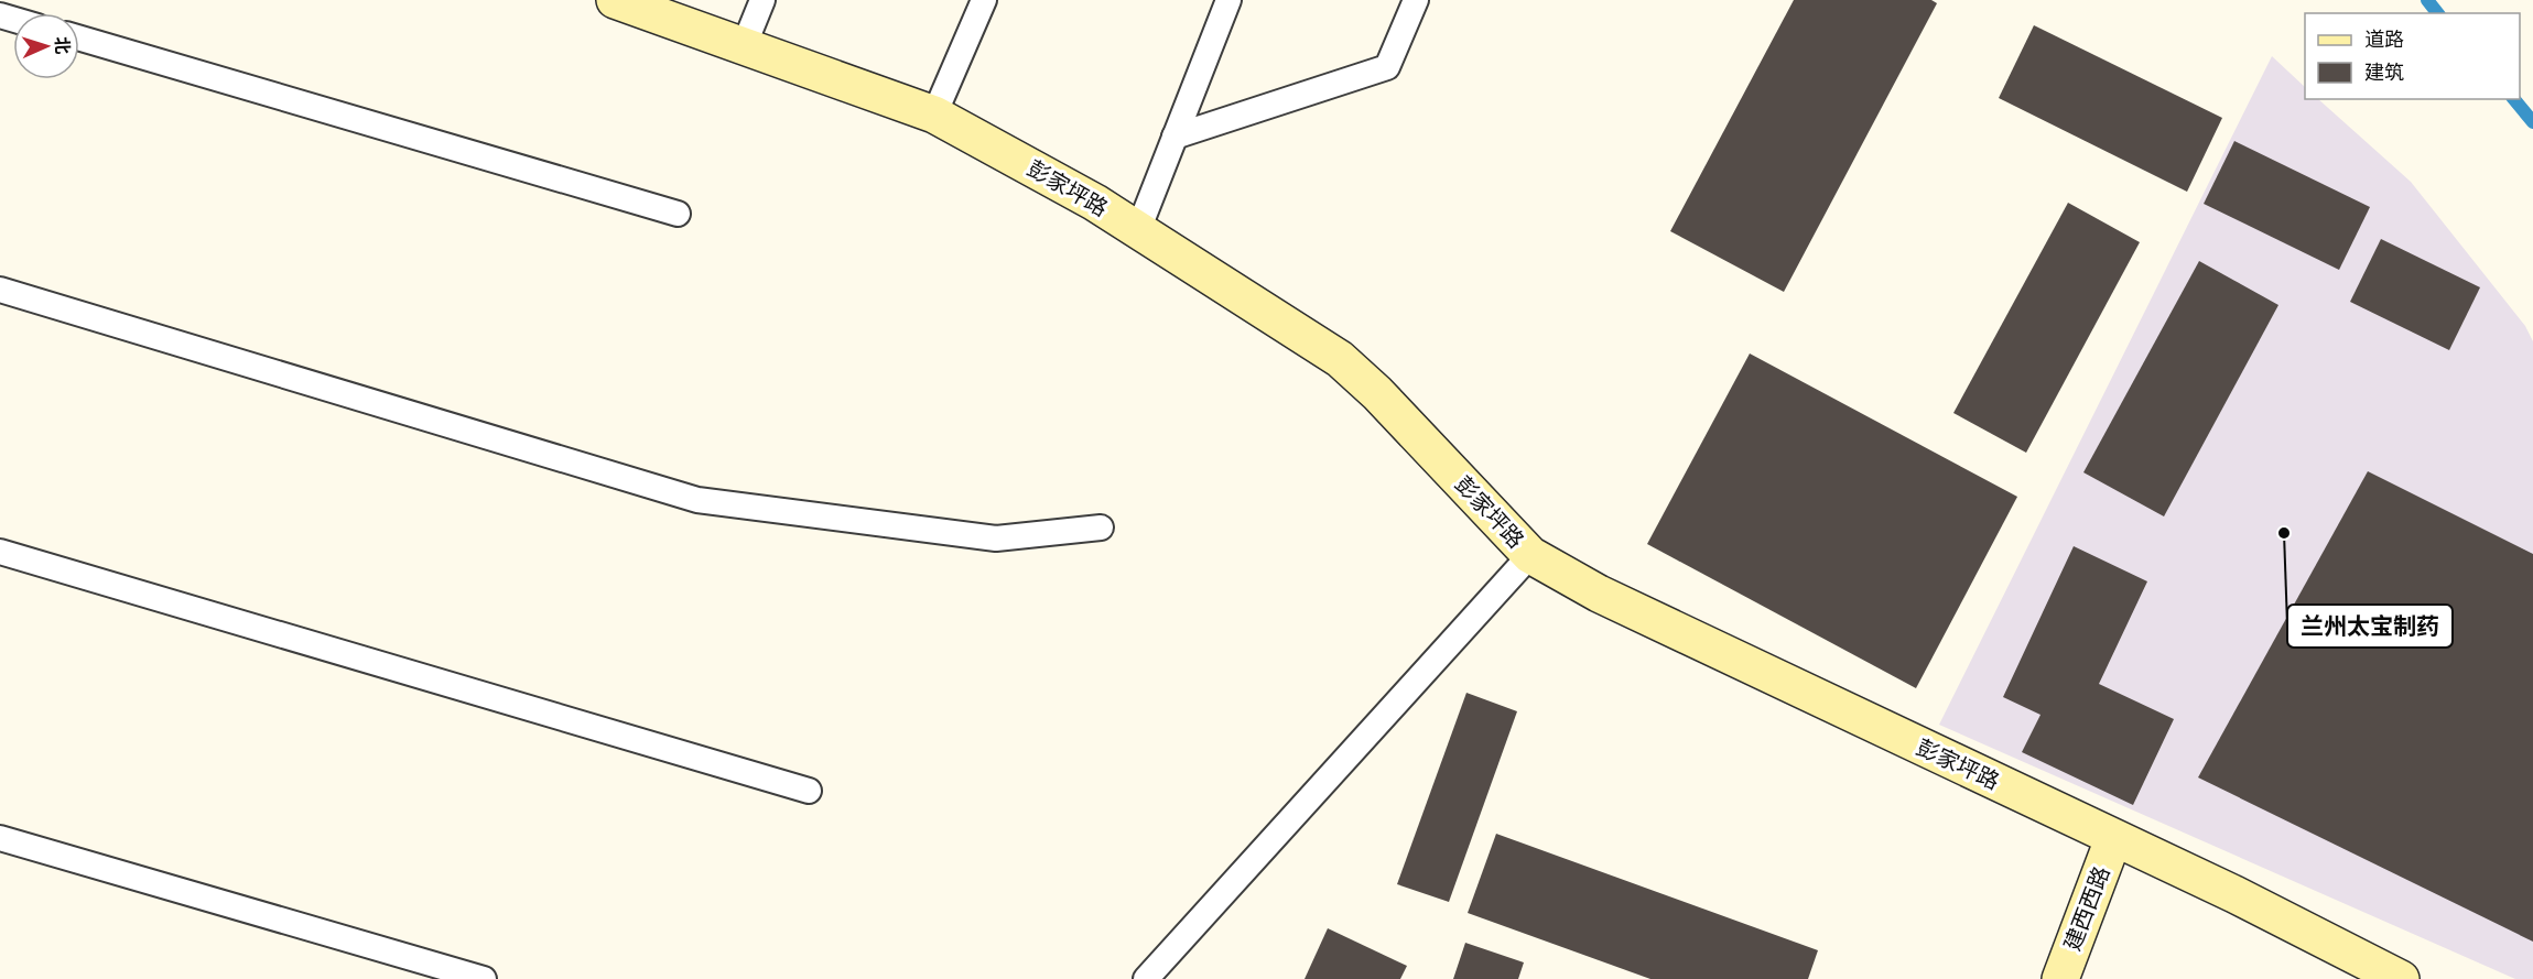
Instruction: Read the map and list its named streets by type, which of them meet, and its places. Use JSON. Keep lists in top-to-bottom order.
{
  "streets": {
    "street": ["彭家坪路", "建西西路"]
  },
  "crossings": [
    ["彭家坪路", "建西西路"]
  ],
  "places": ["兰州太宝制药"],
  "legend": ["道路", "建筑"],
  "north": "right"
}
